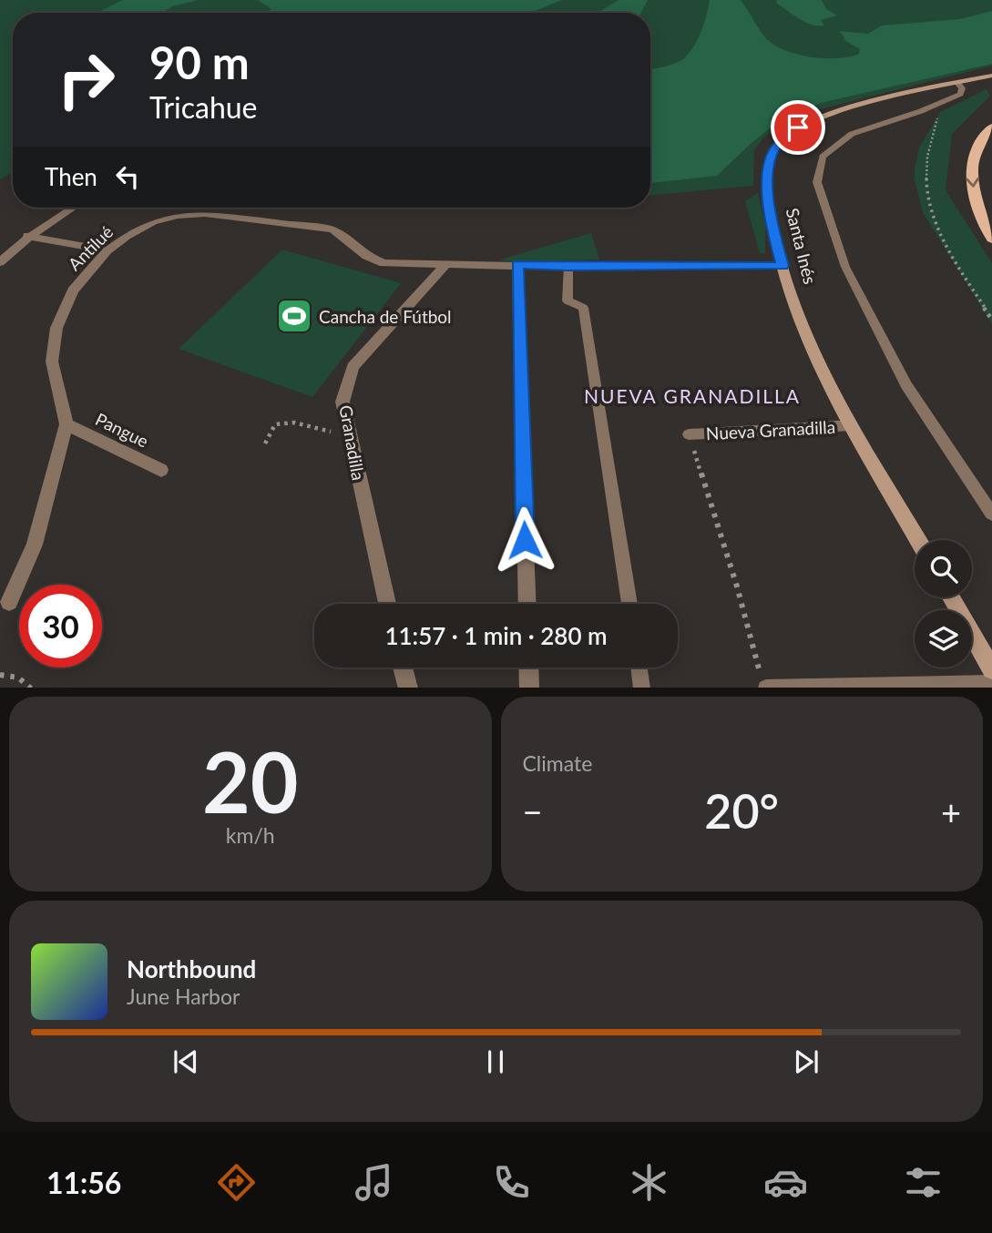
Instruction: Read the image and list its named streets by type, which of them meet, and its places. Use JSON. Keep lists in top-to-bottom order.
{
  "streets": {
    "main road": ["Santa Inés"],
    "street": ["Antilué", "Pangue", "Granadilla"],
    "lane": ["Nueva Granadilla"]
  },
  "crossings": [
    ["Santa Inés", "Antilué"],
    ["Santa Inés", "Nueva Granadilla"],
    ["Antilué", "Pangue"],
    ["Antilué", "Granadilla"]
  ],
  "districts": ["NUEVA GRANADILLA"],
  "places": {
    "sports": ["Cancha de Fútbol"]
  },
  "page": {
    "turn": ["90 m", "Tricahue"],
    "then": "Then",
    "limit": "30",
    "trip": "11:57 · 1 min · 280 m",
    "tile": [
      ["20", "km/h"],
      "Climate"
    ],
    "heat": ["−", "20°", "+"],
    "song": ["Northbound", "June Harbor"],
    "tabs": "11:56"
  }
}
